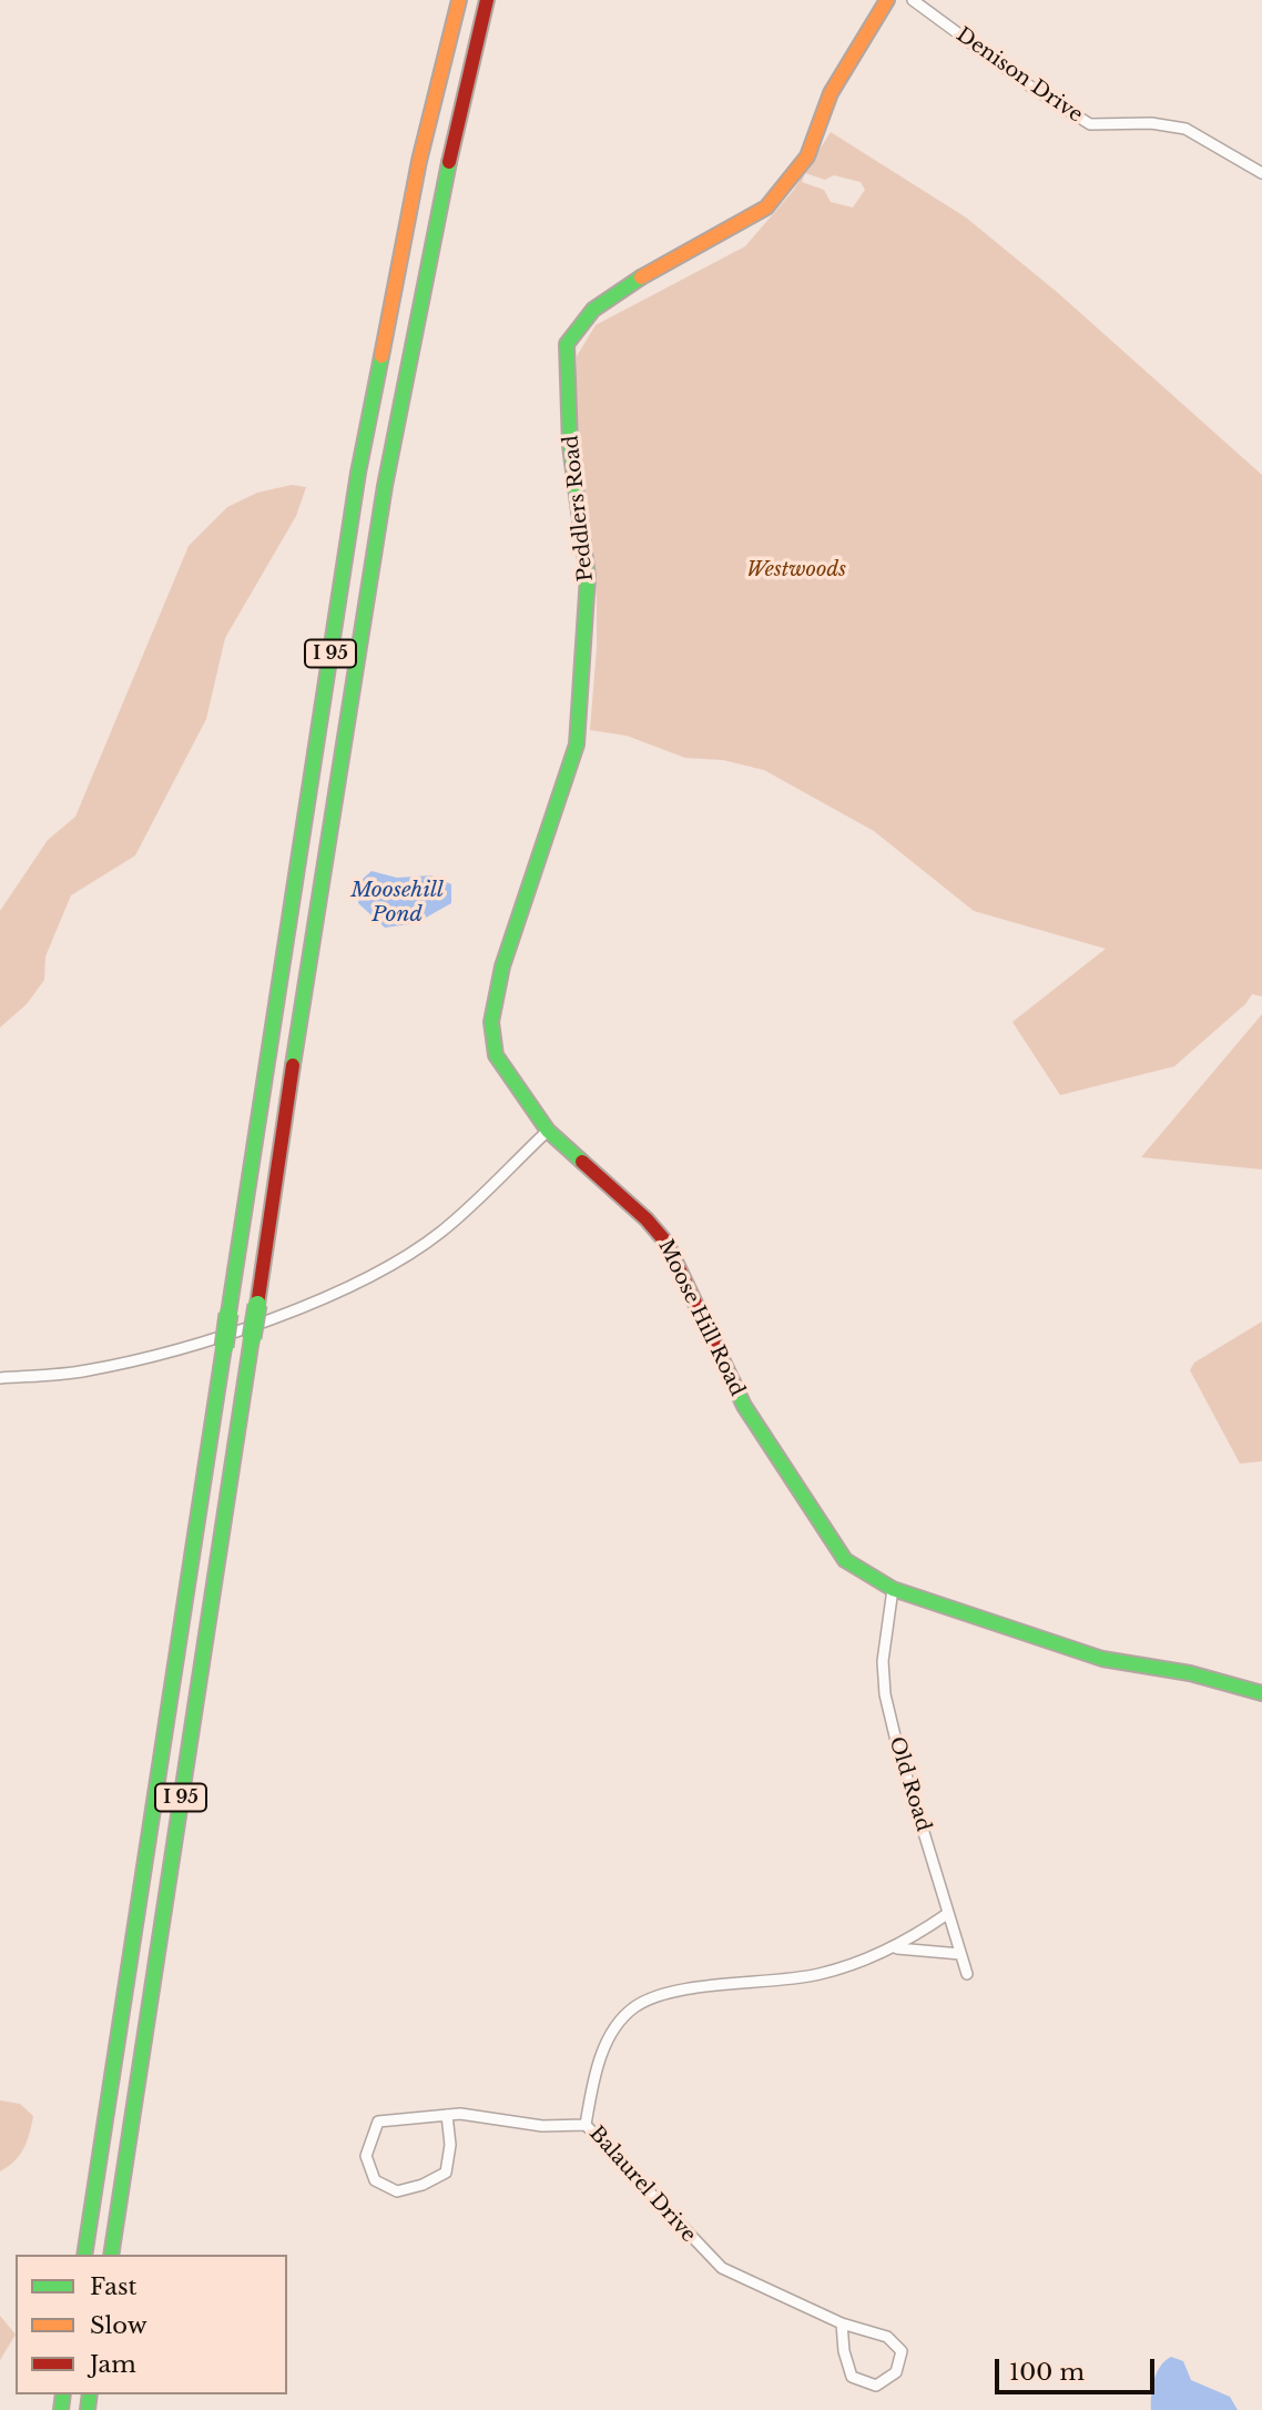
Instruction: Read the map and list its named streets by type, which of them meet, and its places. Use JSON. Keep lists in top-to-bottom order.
{
  "streets": {
    "main road": ["Peddlers Road", "I 95", "Moose Hill Road"],
    "street": ["Denison Drive", "Old Road", "Balaurel Drive"]
  },
  "crossings": [
    ["Peddlers Road", "Moose Hill Road"],
    ["Moose Hill Road", "Old Road"],
    ["Old Road", "Balaurel Drive"]
  ],
  "water": ["Moosehill Pond"],
  "parks": ["Westwoods"],
  "legend": ["Fast", "Slow", "Jam"],
  "scale_bar": "100 m"
}
